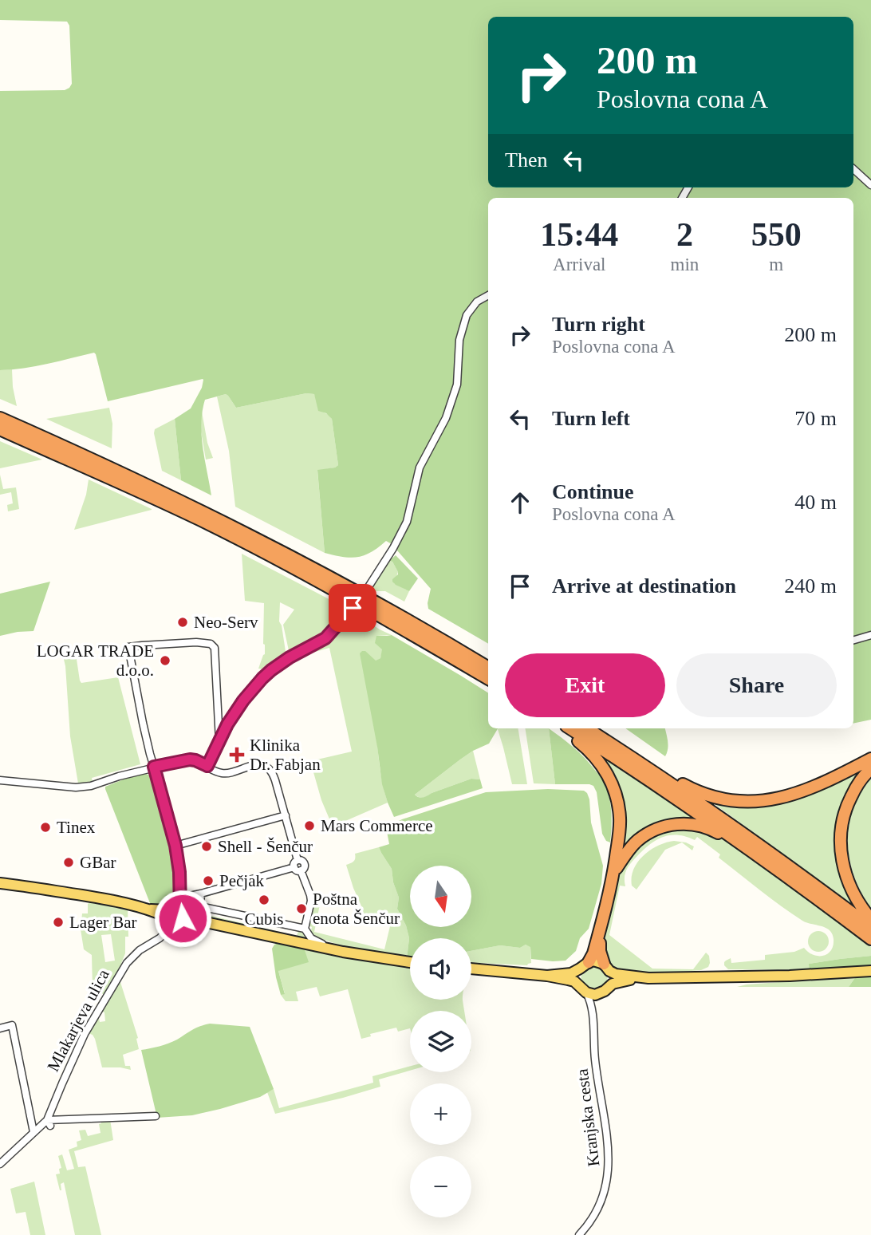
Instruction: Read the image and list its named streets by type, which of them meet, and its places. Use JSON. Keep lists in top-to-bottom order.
{
  "streets": {
    "street": ["Mlakarjeva ulica", "Kranjska cesta"]
  },
  "places": {
    "other": [
      "Neo-Serv",
      "LOGAR TRADE d.o.o.",
      "Mars Commerce",
      "Tinex",
      "Shell - Šenčur",
      "GBar",
      "Pečjak",
      "Cubis",
      "Poštna enota Šenčur",
      "Lager Bar"
    ],
    "health": ["Klinika Dr. Fabjan"]
  },
  "north": "bottom",
  "page": {
    "turn": ["200 m", "Poslovna cona A"],
    "then": "Then",
    "eta": [
      "15:44",
      "Arrival",
      "2",
      "min",
      "550",
      "m"
    ],
    "list": [
      {
        "name": "Turn right",
        "note": "Poslovna cona A",
        "value": "200 m"
      },
      {
        "name": "Turn left",
        "value": "70 m"
      },
      {
        "name": "Continue",
        "note": "Poslovna cona A",
        "value": "40 m"
      },
      {
        "name": "Arrive at destination",
        "value": "240 m"
      }
    ],
    "buttons": ["Exit", "Share"],
    "map_buttons": ["+", "−"]
  }
}
